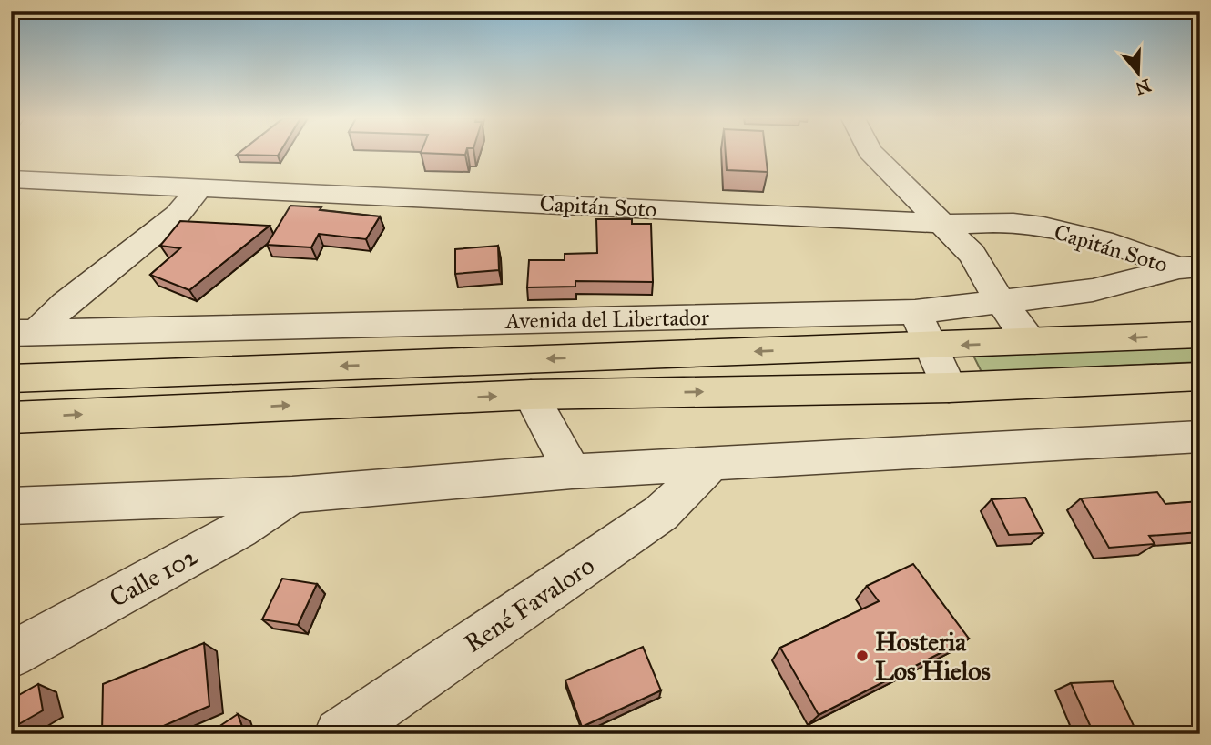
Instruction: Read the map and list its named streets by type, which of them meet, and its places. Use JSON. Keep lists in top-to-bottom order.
{
  "streets": {
    "main road": ["Avenida del Libertador"],
    "street": ["Capitán Soto", "Calle 102", "René Favaloro"]
  },
  "crossings": [
    ["Capitán Soto", "Avenida del Libertador"]
  ],
  "places": ["Hosteria Los Hielos"],
  "north": "bottom"
}
